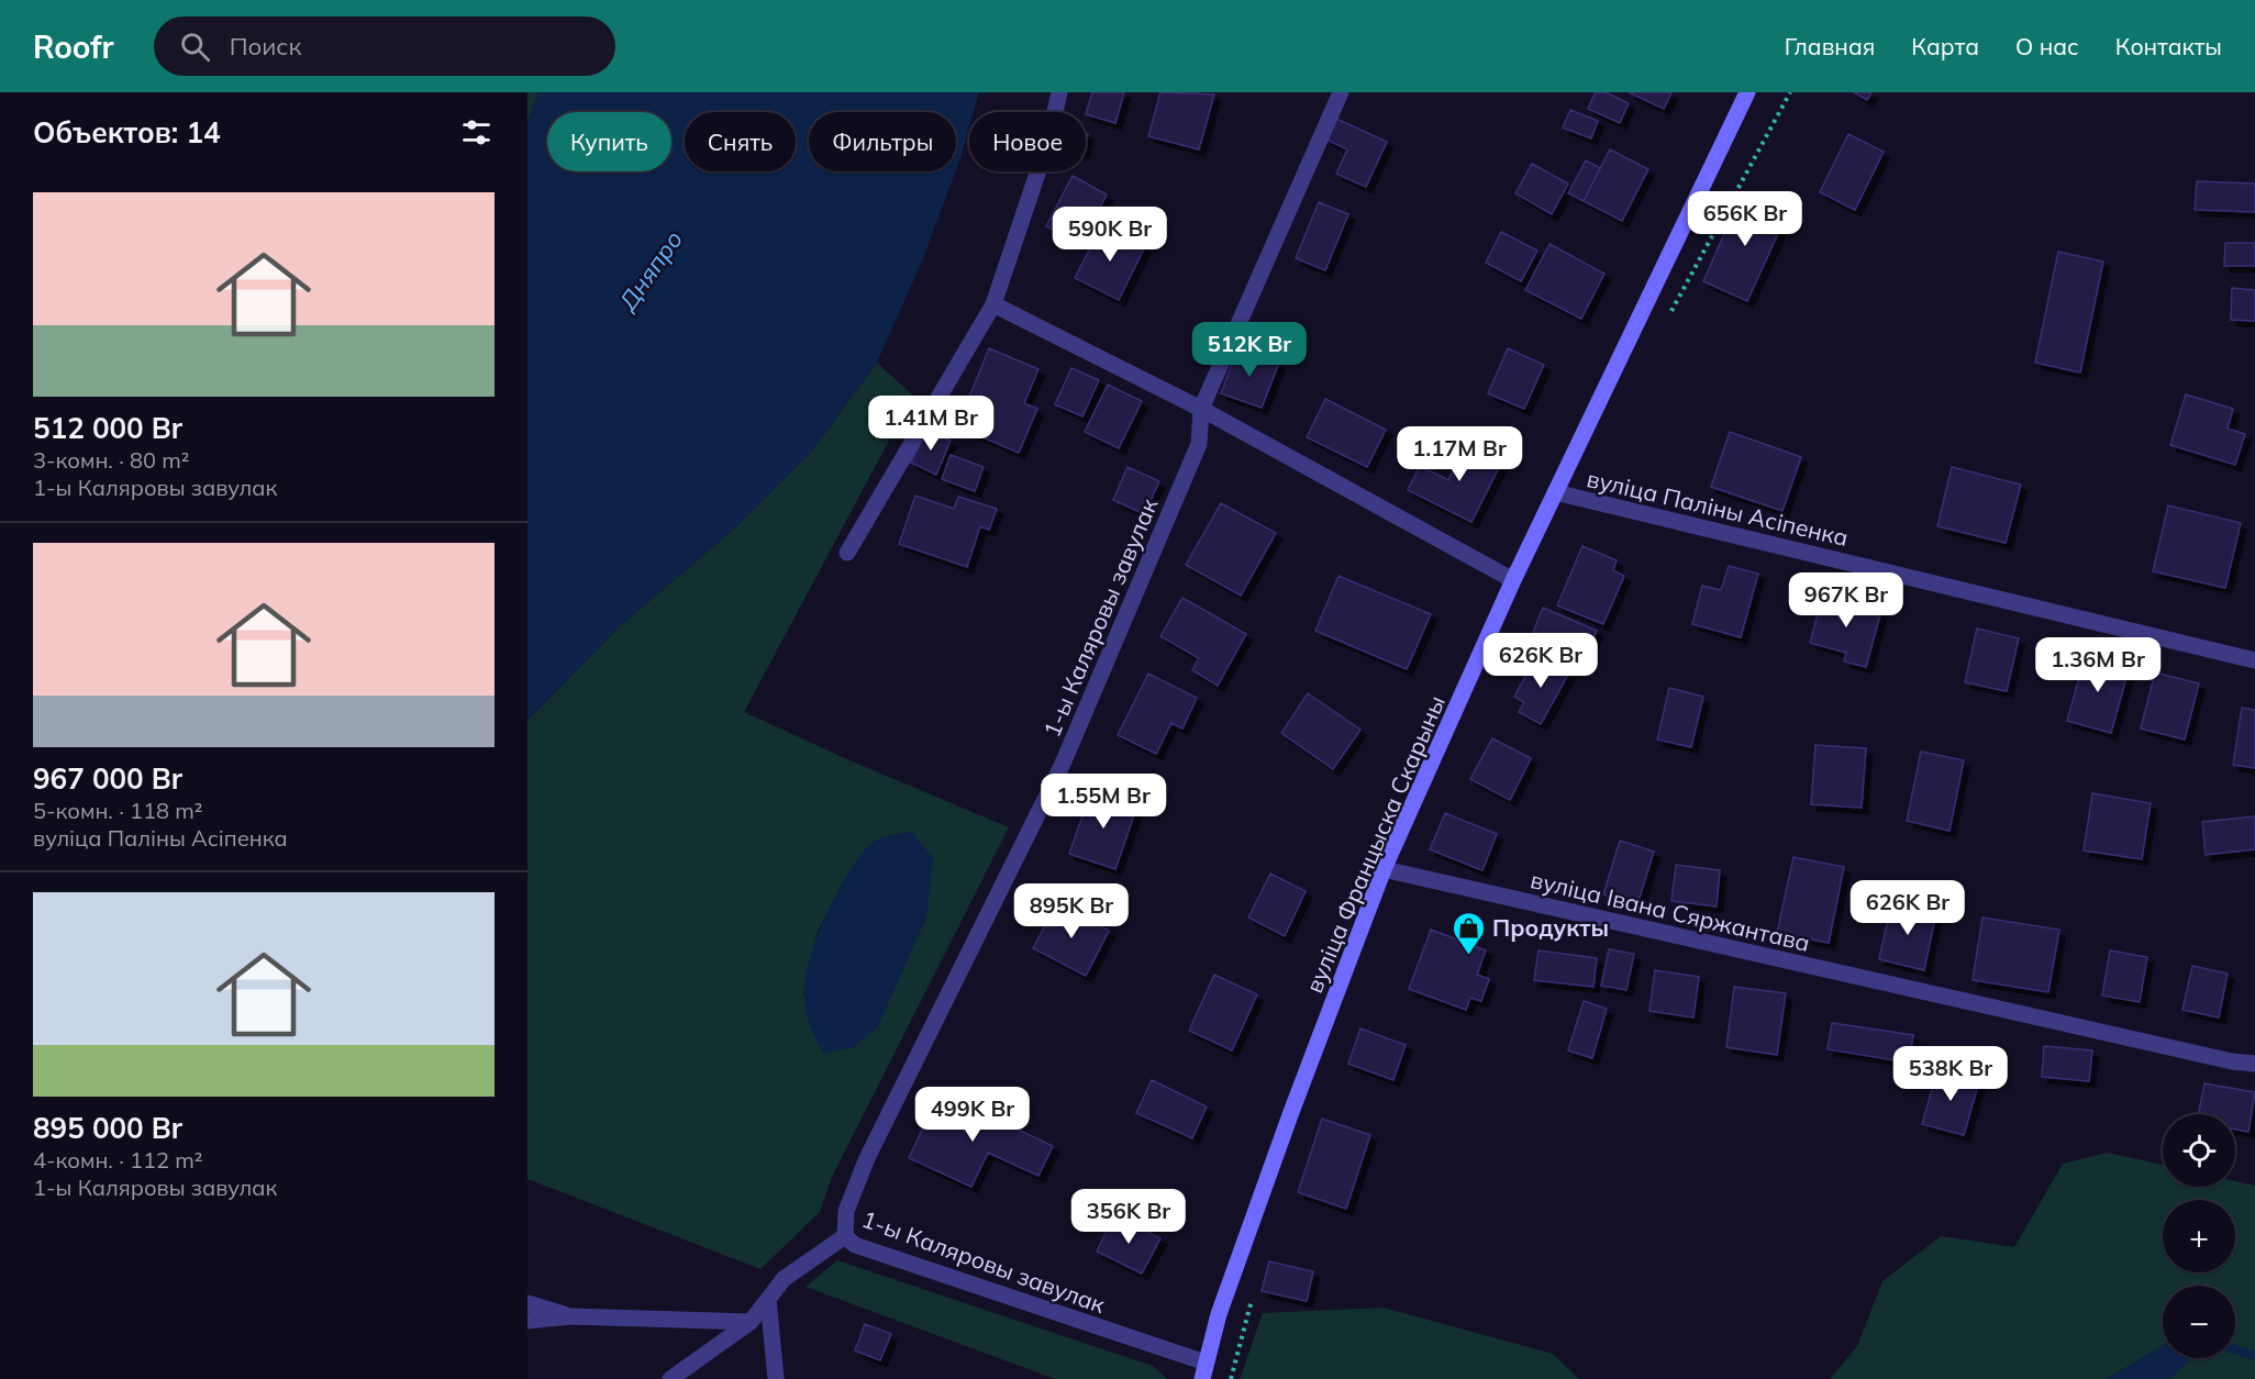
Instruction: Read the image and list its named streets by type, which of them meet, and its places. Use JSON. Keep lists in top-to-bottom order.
{
  "streets": {
    "main road": ["вуліца Францыска Скарыны"],
    "street": ["вуліца Паліны Асіпенка", "1-ы Каляровы завулак", "вуліца Івана Сяржантава"]
  },
  "crossings": [
    ["вуліца Паліны Асіпенка", "вуліца Францыска Скарыны"],
    ["1-ы Каляровы завулак", "вуліца Францыска Скарыны"],
    ["вуліца Францыска Скарыны", "вуліца Івана Сяржантава"]
  ],
  "water": ["Дняпро"],
  "places": {
    "shop": ["Продукты"]
  },
  "page": {
    "header": "Roofr",
    "search": "Поиск",
    "nav": [
      "Главная",
      "Карта",
      "О нас",
      "Контакты"
    ],
    "heading": "Объектов: 14",
    "chip": [
      "Купить",
      "Снять",
      "Фильтры",
      "Новое"
    ],
    "list": [
      {
        "name": "512 000 Br",
        "note": "3-комн. · 80 m² · 1-ы Каляровы завулак"
      },
      {
        "name": "967 000 Br",
        "note": "5-комн. · 118 m² · вуліца Паліны Асіпенка"
      },
      {
        "name": "895 000 Br",
        "note": "4-комн. · 112 m² · 1-ы Каляровы завулак"
      }
    ],
    "price": [
      "656K Br",
      "590K Br",
      "512K Br",
      "1.41M Br",
      "1.17M Br",
      "967K Br",
      "626K Br",
      "1.36M Br",
      "1.55M Br",
      "626K Br",
      "895K Br",
      "538K Br",
      "499K Br",
      "356K Br"
    ],
    "map_buttons": ["+", "−"]
  }
}
